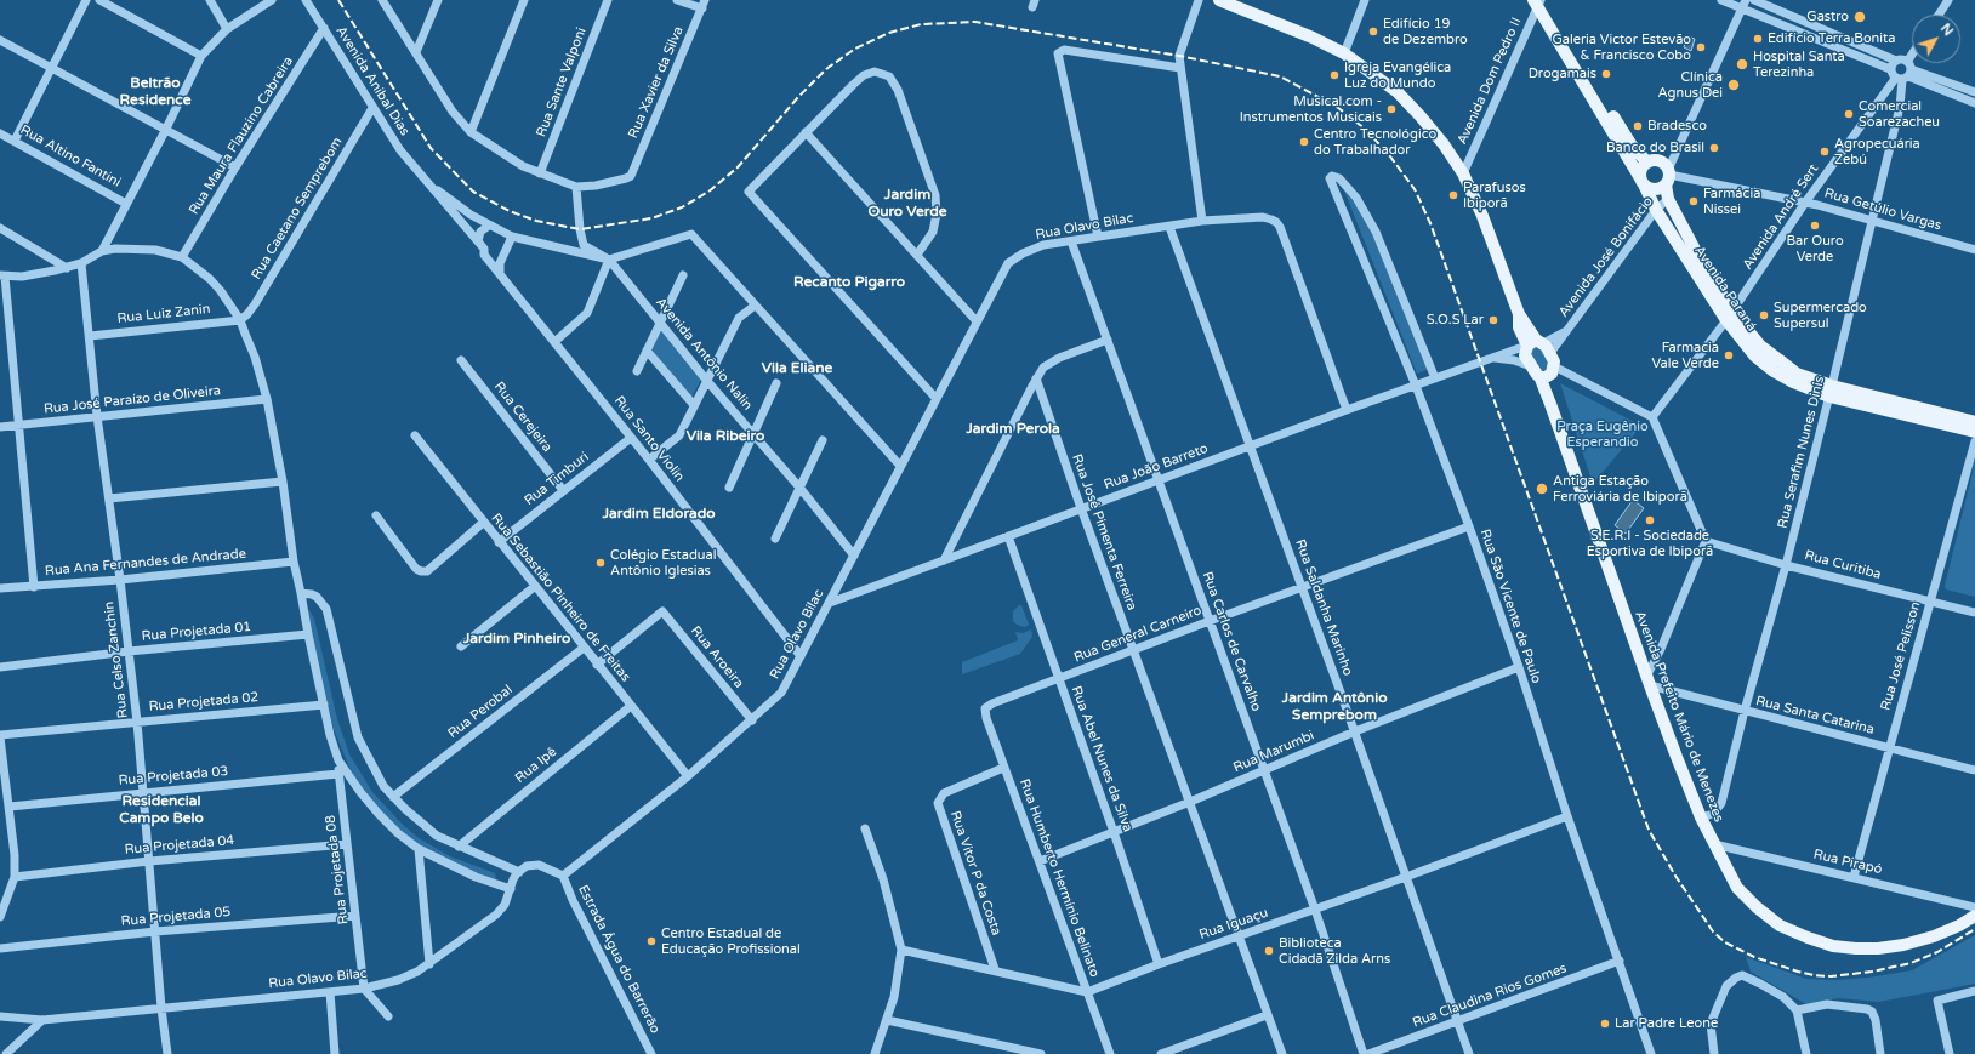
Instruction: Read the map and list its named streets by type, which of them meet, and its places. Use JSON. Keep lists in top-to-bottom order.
{
  "streets": {
    "main road": ["Avenida Paraná", "Avenida Prefeito Mário de Menezes"],
    "street": [
      "Avenida Anibal Dias",
      "Avenida Dom Pedro II",
      "Rua Sante Valponi",
      "Rua Xavier da Silva",
      "Rua Maura Flauzino Cabreira",
      "Rua Altino Fantini",
      "Rua Caetano Semprebom",
      "Rua Getúlio Vargas",
      "Avenida André Sert",
      "Rua Olavo Bilac",
      "Avenida José Bonifácio",
      "Rua Luiz Zanin",
      "Avenida Antônio Nalin",
      "Rua José Paraízo de Oliveira",
      "Rua Cerejeira",
      "Rua Santo Violin",
      "Rua Serafim Nunes Dinis",
      "Rua João Barreto",
      "Rua Timburi",
      "Rua José Pimenta Ferreira",
      "Rua Ana Fernandes de Andrade",
      "Rua Curitiba",
      "Rua Sebastião Pinheiro de Freitas",
      "Rua São Vicente de Paulo",
      "Rua Saldanha Marinho",
      "Rua Projetada 01",
      "Rua General Carneiro",
      "Rua Carlos de Carvalho",
      "Rua José Pelisson",
      "Rua Aroeira",
      "Rua Celso Zanchin",
      "Rua Projetada 02",
      "Rua Perobal",
      "Rua Santa Catarina",
      "Rua Marumbi",
      "Rua Abel Nunes da Silva",
      "Rua Ipê",
      "Rua Projetada 03",
      "Rua Projetada 04",
      "Rua Pirapó",
      "Rua Projetada 08",
      "Rua Vitor P da Costa",
      "Rua Humberto Hermínio Belinato",
      "Rua Projetada 05",
      "Rua Iguaçu",
      "Estrada Água do Barrerão",
      "Rua Claudina Rios Gomes"
    ]
  },
  "crossings": [
    ["Avenida Anibal Dias", "Rua Maura Flauzino Cabreira"],
    ["Avenida Anibal Dias", "Rua Caetano Semprebom"],
    ["Avenida Anibal Dias", "Avenida Antônio Nalin"],
    ["Avenida Anibal Dias", "Rua Santo Violin"],
    ["Avenida Dom Pedro II", "Avenida Paraná"],
    ["Rua Caetano Semprebom", "Rua Luiz Zanin"],
    ["Rua Getúlio Vargas", "Avenida André Sert"],
    ["Rua Getúlio Vargas", "Avenida Paraná"],
    ["Rua Getúlio Vargas", "Rua Serafim Nunes Dinis"],
    ["Avenida André Sert", "Avenida Paraná"],
    ["Avenida André Sert", "Rua Serafim Nunes Dinis"],
    ["Rua Olavo Bilac", "Avenida Antônio Nalin"],
    ["Rua Olavo Bilac", "Rua Santo Violin"],
    ["Rua Olavo Bilac", "Rua João Barreto"],
    ["Rua Olavo Bilac", "Rua Sebastião Pinheiro de Freitas"],
    ["Rua Olavo Bilac", "Rua Saldanha Marinho"],
    ["Rua Olavo Bilac", "Rua Carlos de Carvalho"],
    ["Rua Olavo Bilac", "Rua Aroeira"],
    ["Rua Olavo Bilac", "Rua Celso Zanchin"],
    ["Rua Olavo Bilac", "Rua Projetada 08"],
    ["Rua Olavo Bilac", "Estrada Água do Barrerão"],
    ["Avenida José Bonifácio", "Avenida Paraná"],
    ["Avenida José Bonifácio", "Rua João Barreto"],
    ["Avenida José Bonifácio", "Avenida Prefeito Mário de Menezes"],
    ["Avenida Paraná", "Rua Serafim Nunes Dinis"],
    ["Rua Luiz Zanin", "Rua Celso Zanchin"],
    ["Rua José Paraízo de Oliveira", "Rua Celso Zanchin"],
    ["Rua Cerejeira", "Rua Timburi"],
    ["Rua Santo Violin", "Rua Timburi"],
    ["Rua Serafim Nunes Dinis", "Rua Curitiba"],
    ["Rua Serafim Nunes Dinis", "Rua Santa Catarina"],
    ["Rua Serafim Nunes Dinis", "Avenida Prefeito Mário de Menezes"],
    ["Rua João Barreto", "Rua José Pimenta Ferreira"],
    ["Rua João Barreto", "Rua São Vicente de Paulo"],
    ["Rua João Barreto", "Rua Saldanha Marinho"],
    ["Rua João Barreto", "Rua Carlos de Carvalho"],
    ["Rua João Barreto", "Rua Abel Nunes da Silva"],
    ["Rua Timburi", "Rua Sebastião Pinheiro de Freitas"],
    ["Rua José Pimenta Ferreira", "Rua General Carneiro"],
    ["Rua José Pimenta Ferreira", "Rua Marumbi"],
    ["Rua José Pimenta Ferreira", "Rua Iguaçu"],
    ["Rua Ana Fernandes de Andrade", "Rua Celso Zanchin"],
    ["Rua Curitiba", "Rua José Pelisson"],
    ["Rua Sebastião Pinheiro de Freitas", "Rua Aroeira"],
    ["Rua Sebastião Pinheiro de Freitas", "Rua Perobal"],
    ["Rua Sebastião Pinheiro de Freitas", "Rua Ipê"],
    ["Rua São Vicente de Paulo", "Rua General Carneiro"],
    ["Rua São Vicente de Paulo", "Rua Marumbi"],
    ["Rua São Vicente de Paulo", "Rua Iguaçu"],
    ["Rua São Vicente de Paulo", "Rua Claudina Rios Gomes"],
    ["Rua Saldanha Marinho", "Rua General Carneiro"],
    ["Rua Saldanha Marinho", "Rua Marumbi"],
    ["Rua Saldanha Marinho", "Rua Iguaçu"],
    ["Rua Saldanha Marinho", "Rua Claudina Rios Gomes"],
    ["Rua Projetada 01", "Rua Celso Zanchin"],
    ["Rua General Carneiro", "Rua Carlos de Carvalho"],
    ["Rua General Carneiro", "Rua Abel Nunes da Silva"],
    ["Rua General Carneiro", "Rua Humberto Hermínio Belinato"],
    ["Rua Carlos de Carvalho", "Rua Marumbi"],
    ["Rua Carlos de Carvalho", "Rua Iguaçu"],
    ["Rua José Pelisson", "Rua Santa Catarina"],
    ["Rua José Pelisson", "Rua Pirapó"],
    ["Rua Celso Zanchin", "Rua Projetada 02"],
    ["Rua Celso Zanchin", "Rua Projetada 03"],
    ["Rua Celso Zanchin", "Rua Projetada 04"],
    ["Rua Celso Zanchin", "Rua Projetada 05"],
    ["Rua Santa Catarina", "Avenida Prefeito Mário de Menezes"],
    ["Avenida Prefeito Mário de Menezes", "Rua Pirapó"],
    ["Rua Marumbi", "Rua Abel Nunes da Silva"],
    ["Rua Marumbi", "Rua Humberto Hermínio Belinato"],
    ["Rua Abel Nunes da Silva", "Rua Iguaçu"],
    ["Rua Projetada 03", "Rua Projetada 08"],
    ["Rua Projetada 04", "Rua Projetada 08"],
    ["Rua Projetada 08", "Rua Projetada 05"],
    ["Rua Vitor P da Costa", "Rua Humberto Hermínio Belinato"],
    ["Rua Humberto Hermínio Belinato", "Rua Iguaçu"]
  ],
  "districts": [
    "Beltrão Residence",
    "Jardim Ouro Verde",
    "Recanto Pigarro",
    "Vila Eliane",
    "Jardim Perola",
    "Vila Ribeiro",
    "Jardim Eldorado",
    "Jardim Pinheiro",
    "Jardim Antônio Semprebom",
    "Residencial Campo Belo"
  ],
  "parks": ["Praça Eugênio Esperandio"],
  "places": [
    "Gastro",
    "Edifício 19 de Dezembro",
    "Edifício Terra Bonita",
    "Galeria Victor Estevão & Francisco Cobo",
    "Hospital Santa Terezinha",
    "Drogamais",
    "Igreja Evangélica Luz do Mundo",
    "Clínica Agnus Dei",
    "Musical.com - Instrumentos Musicais",
    "Comercial Soarezacheu",
    "Bradesco",
    "Centro Tecnológico do Trabalhador",
    "Banco do Brasil",
    "Agropecuária Zebú",
    "Parafusos Ibiporã",
    "Farmácia Nissei",
    "Bar Ouro Verde",
    "Supermercado Supersul",
    "S.O.S Lar",
    "Farmacia Vale Verde",
    "Antiga Estação Ferroviária de Ibiporã",
    "S.E.R.I - Sociedade Esportiva de Ibiporã",
    "Colégio Estadual Antônio Iglesias",
    "Centro Estadual de Educação Profissional",
    "Biblioteca Cidadã Zilda Arns",
    "Lar Padre Leone"
  ],
  "north": "top right"
}
